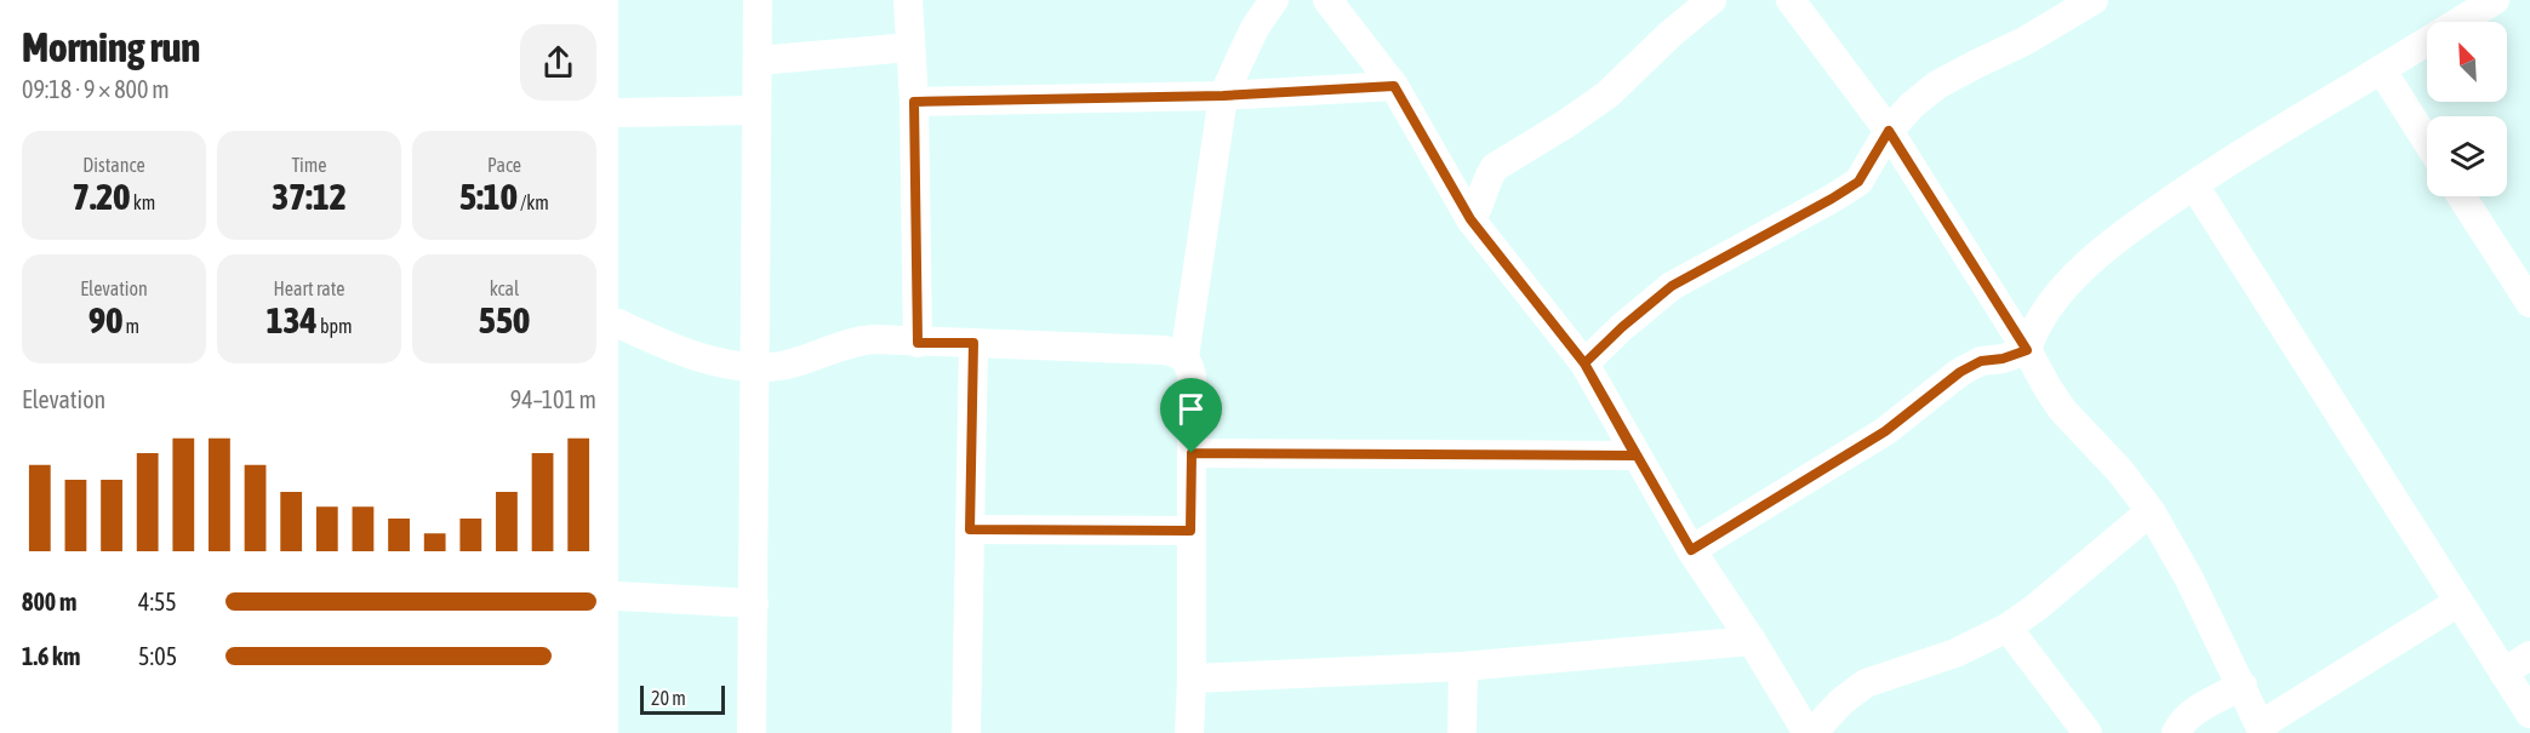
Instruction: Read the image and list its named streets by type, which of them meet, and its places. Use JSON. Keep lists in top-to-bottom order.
{
  "scale_bar": "20 m",
  "north": "top left",
  "page": {
    "heading": ["Morning run", "09:18 · 9 × 800 m"],
    "stats": [
      ["Distance", "7.20 km"],
      ["Time", "37:12"],
      ["Pace", "5:10 /km"],
      ["Elevation", "90 m"],
      ["Heart rate", "134 bpm"],
      ["kcal", "550"]
    ],
    "chart": ["Elevation", "94–101 m"],
    "list": [
      {
        "name": "800 m",
        "note": "4:55"
      },
      {
        "name": "1.6 km",
        "note": "5:05"
      }
    ],
    "scale": "20 m"
  }
}
